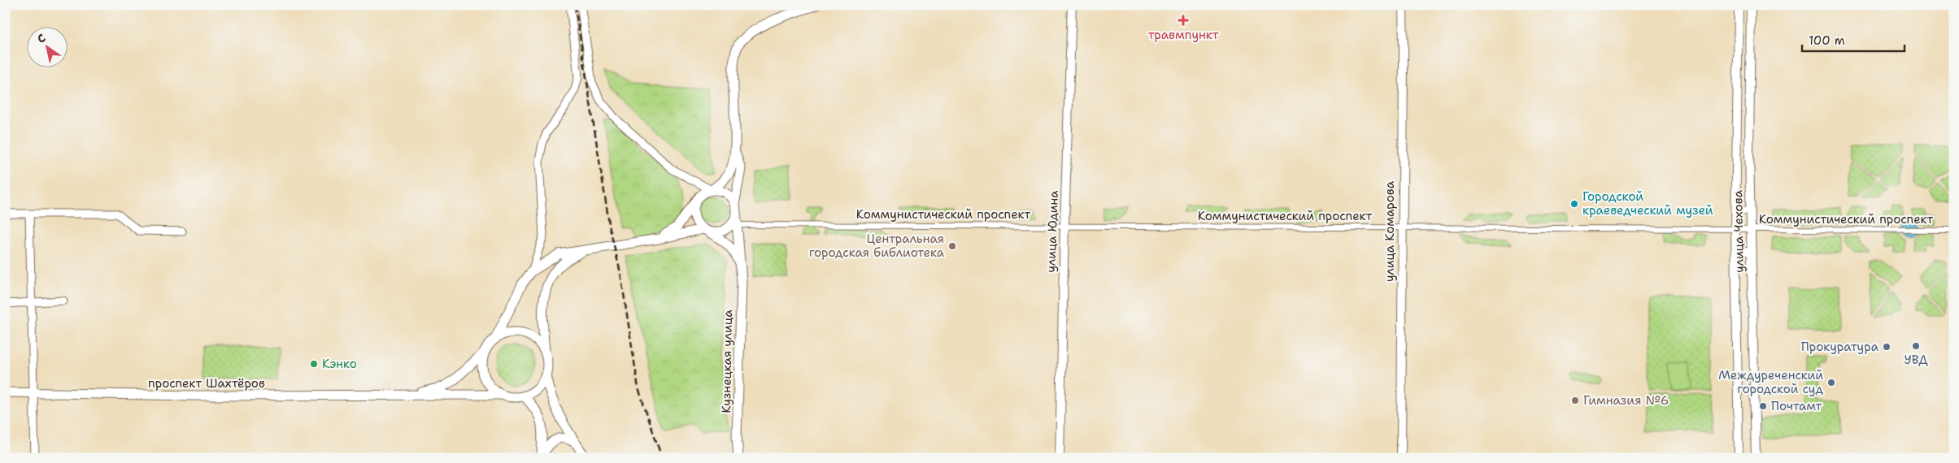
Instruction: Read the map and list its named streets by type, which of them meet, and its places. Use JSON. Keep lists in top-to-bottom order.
{
  "streets": {
    "main road": ["Кузнецкая улица", "проспект Шахтёров"],
    "street": [
      "Коммунистический проспект",
      "улица Юдина",
      "улица Комарова",
      "улица Чехова"
    ]
  },
  "crossings": [
    ["Коммунистический проспект", "улица Юдина"],
    ["Коммунистический проспект", "улица Комарова"],
    ["Коммунистический проспект", "улица Чехова"],
    ["Коммунистический проспект", "Кузнецкая улица"]
  ],
  "places": {
    "health": ["травмпункт"],
    "other": [
      "Городской краеведческий музей",
      "Центральная городская библиотека",
      "УВД",
      "Прокуратура",
      "Кэнко",
      "Междуреченский городской суд",
      "Гимназия №6",
      "Почтамт"
    ]
  },
  "scale_bar": "100 m",
  "north": "top left"
}
